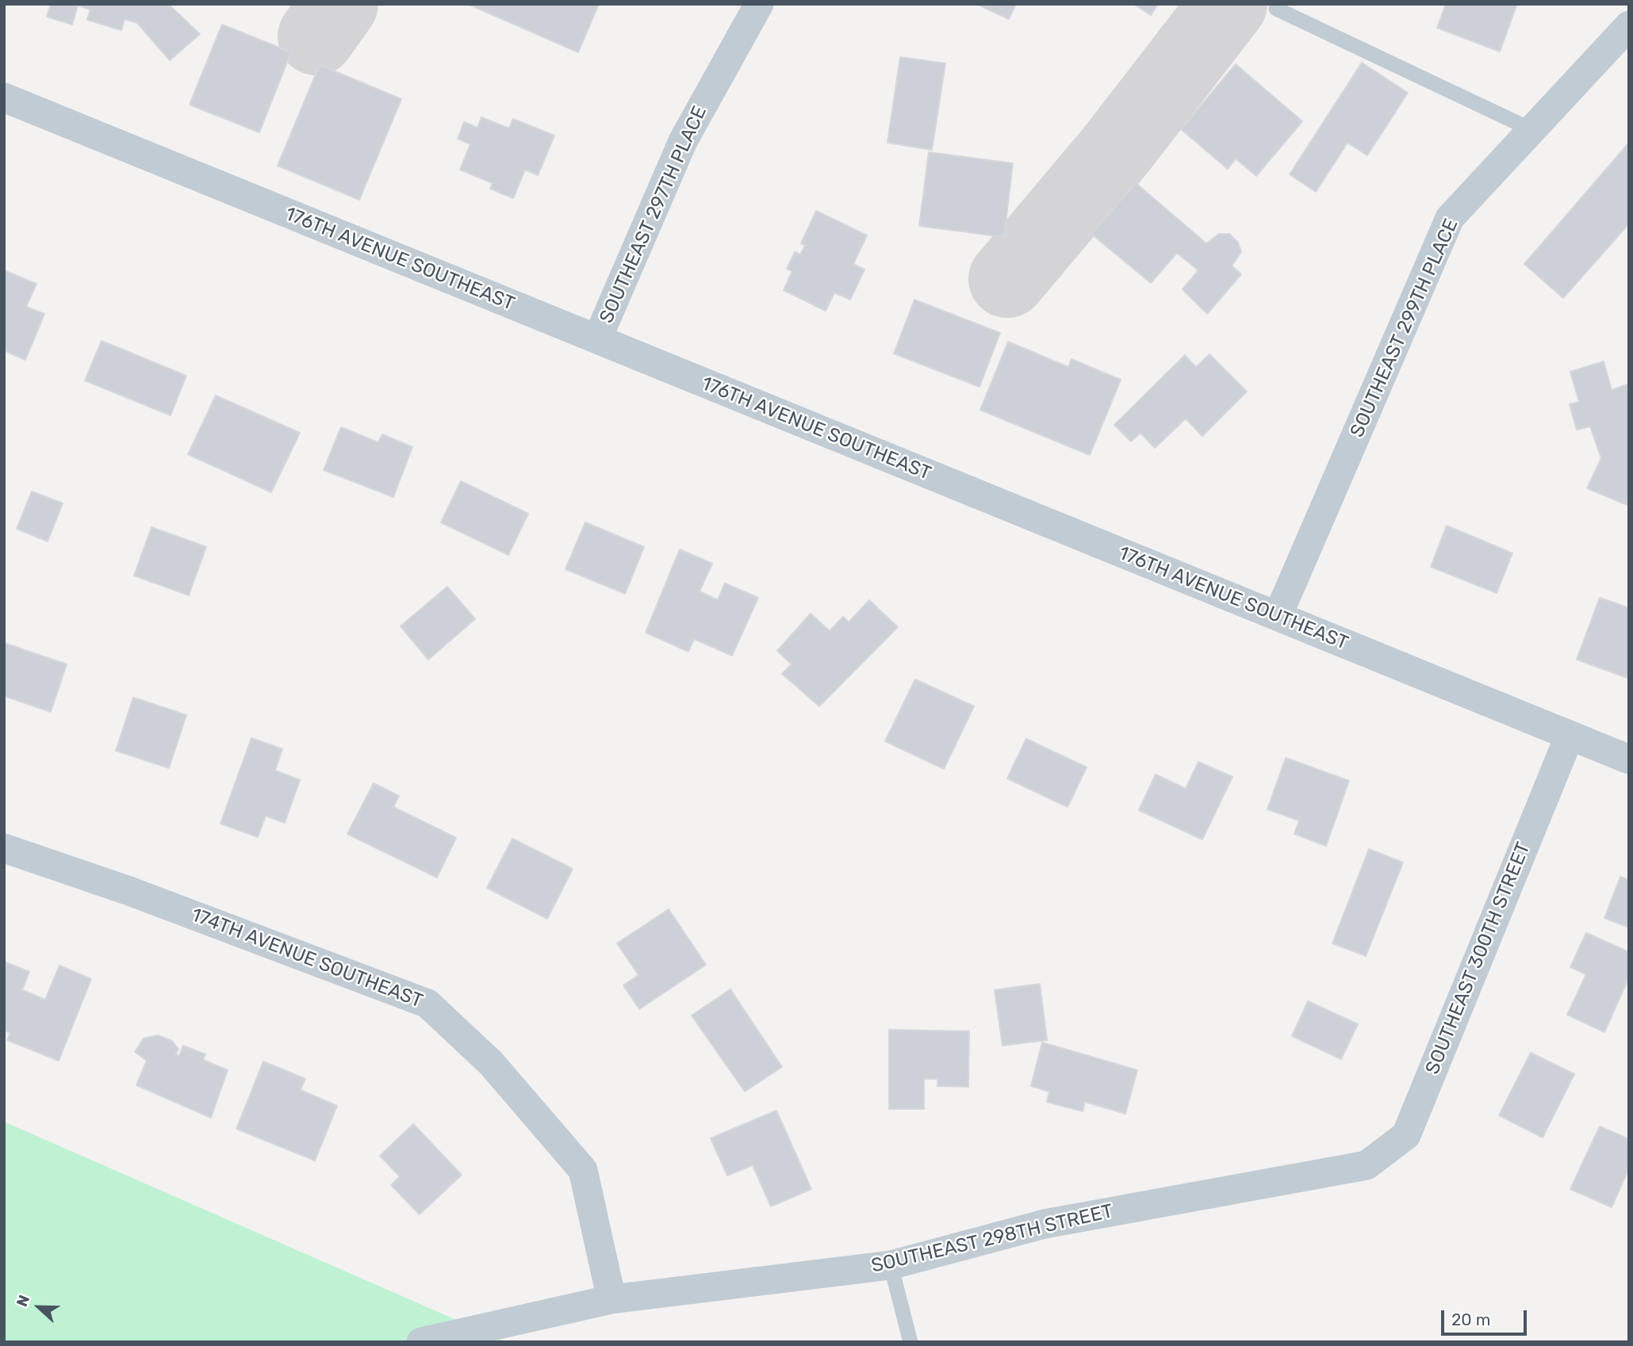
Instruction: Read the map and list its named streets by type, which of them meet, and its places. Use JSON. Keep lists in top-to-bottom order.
{
  "streets": {
    "street": [
      "SOUTHEAST 297TH PLACE",
      "176TH AVENUE SOUTHEAST",
      "SOUTHEAST 299TH PLACE",
      "174TH AVENUE SOUTHEAST",
      "SOUTHEAST 300TH STREET",
      "SOUTHEAST 298TH STREET"
    ]
  },
  "crossings": [
    ["SOUTHEAST 297TH PLACE", "176TH AVENUE SOUTHEAST"],
    ["176TH AVENUE SOUTHEAST", "SOUTHEAST 299TH PLACE"],
    ["176TH AVENUE SOUTHEAST", "SOUTHEAST 300TH STREET"],
    ["174TH AVENUE SOUTHEAST", "SOUTHEAST 298TH STREET"],
    ["SOUTHEAST 300TH STREET", "SOUTHEAST 298TH STREET"]
  ],
  "scale_bar": "20 m",
  "north": "left"
}
